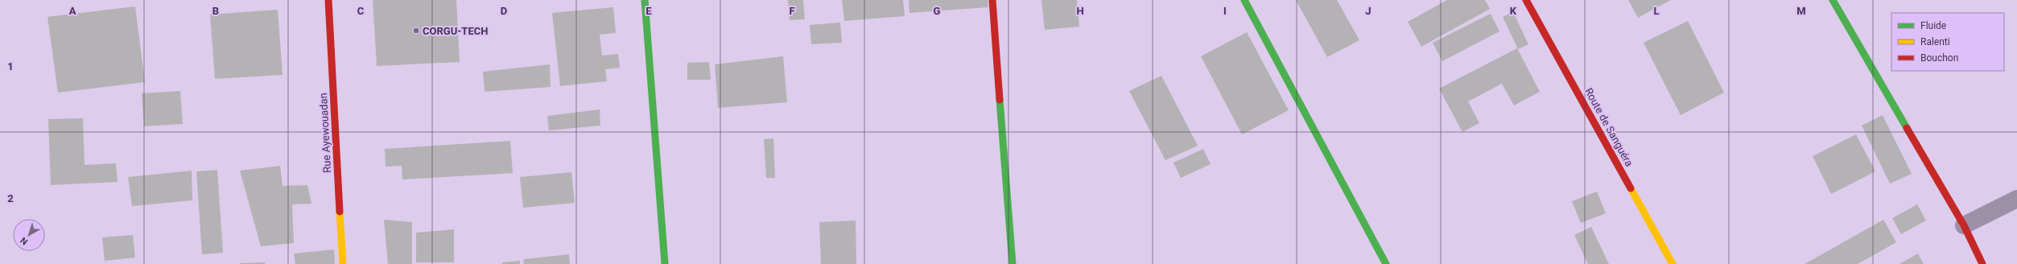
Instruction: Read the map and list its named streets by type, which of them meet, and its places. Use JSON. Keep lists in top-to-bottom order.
{
  "streets": {
    "street": ["Route de Sanguéra", "Rue Ayewouadan"]
  },
  "places": ["CORGU-TECH"],
  "legend": ["Fluide", "Ralenti", "Bouchon"],
  "north": "bottom left",
  "grid": {
    "columns": [
      "A",
      "B",
      "C",
      "D",
      "E",
      "F",
      "G",
      "H",
      "I",
      "J",
      "K",
      "L",
      "M"
    ],
    "rows": ["1", "2"]
  }
}
